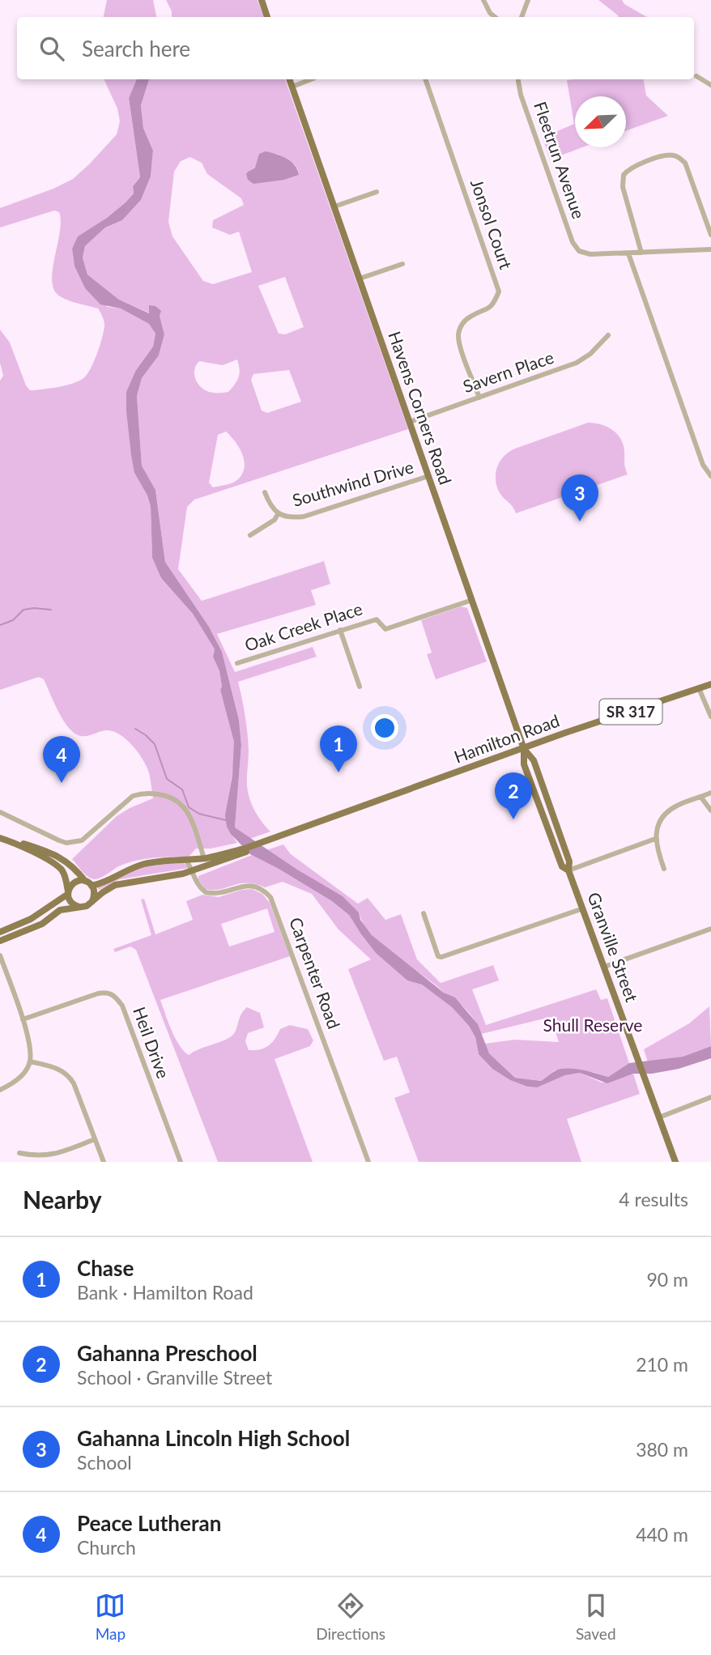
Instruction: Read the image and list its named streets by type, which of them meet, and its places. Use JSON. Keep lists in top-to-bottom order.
{
  "streets": {
    "main road": [
      "Havens Corners Road",
      "SR 317",
      "Hamilton Road",
      "Granville Street"
    ],
    "street": [
      "Fleetrun Avenue",
      "Jonsol Court",
      "Savern Place",
      "Southwind Drive",
      "Oak Creek Place",
      "Carpenter Road",
      "Heil Drive"
    ]
  },
  "crossings": [
    ["Jonsol Court", "Savern Place"],
    ["Savern Place", "Havens Corners Road"],
    ["Havens Corners Road", "Southwind Drive"],
    ["Havens Corners Road", "Oak Creek Place"],
    ["Havens Corners Road", "Hamilton Road"],
    ["Havens Corners Road", "Granville Street"],
    ["Hamilton Road", "Granville Street"],
    ["Hamilton Road", "Carpenter Road"]
  ],
  "parks": ["Shull Reserve"],
  "north": "bottom left",
  "page": {
    "search": "Search here",
    "pins": [
      "3",
      "1",
      "4",
      "2"
    ],
    "heading": ["Nearby", "4 results"],
    "list": [
      {
        "mark": "1",
        "name": "Chase",
        "note": "Bank · Hamilton Road",
        "value": "90 m"
      },
      {
        "mark": "2",
        "name": "Gahanna Preschool",
        "note": "School · Granville Street",
        "value": "210 m"
      },
      {
        "mark": "3",
        "name": "Gahanna Lincoln High School",
        "note": "School",
        "value": "380 m"
      },
      {
        "mark": "4",
        "name": "Peace Lutheran",
        "note": "Church",
        "value": "440 m"
      }
    ],
    "nav": ["Map", "Directions", "Saved"]
  }
}
